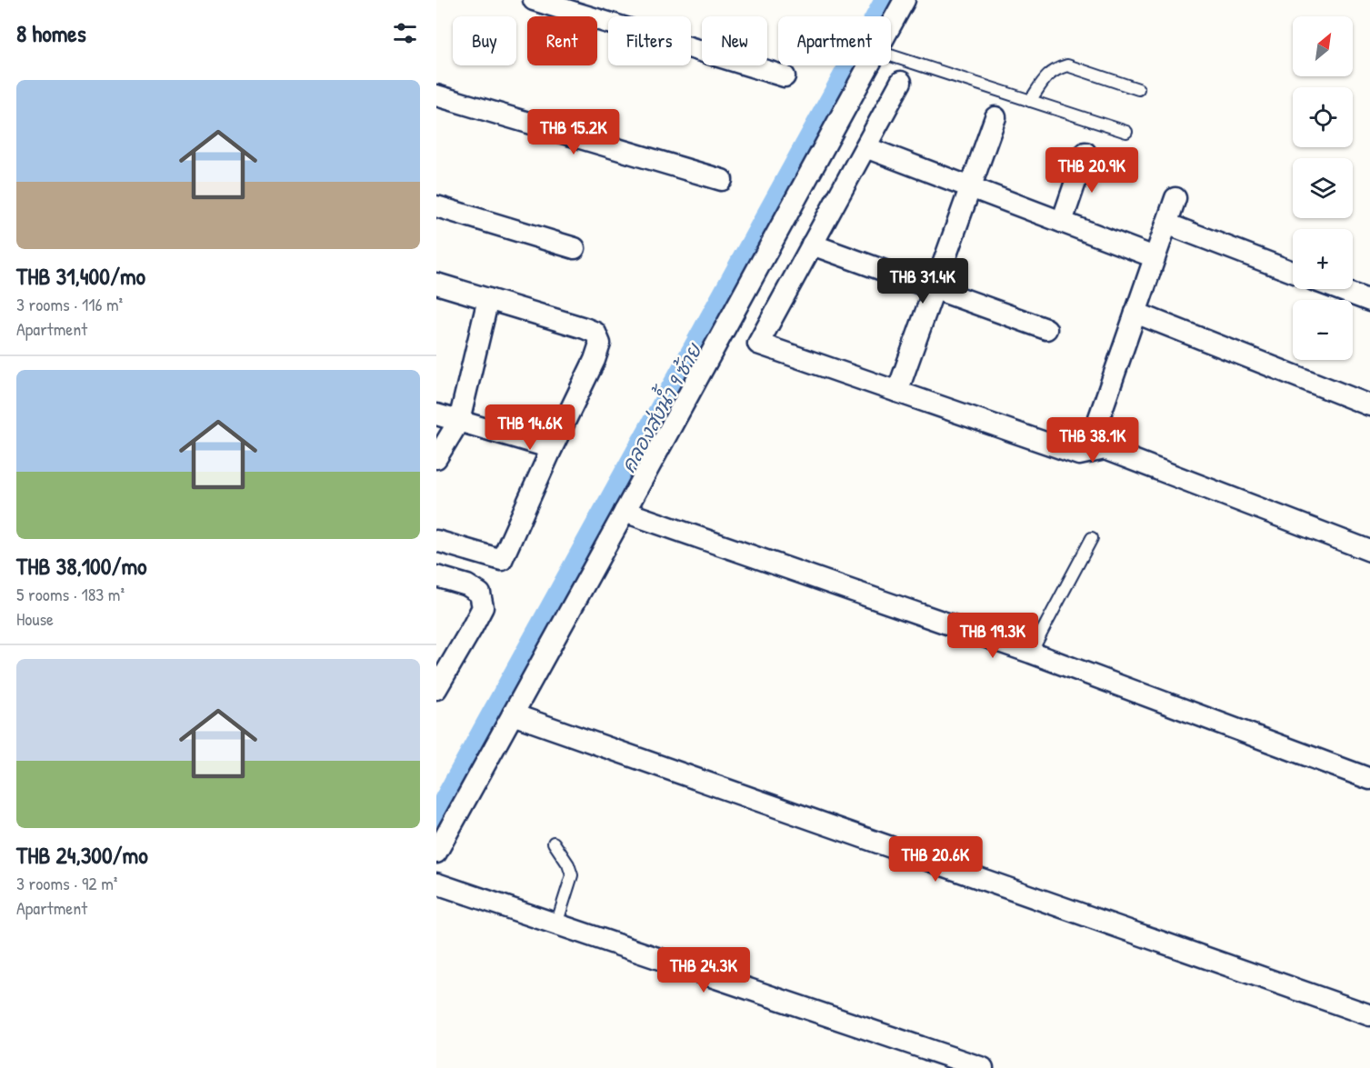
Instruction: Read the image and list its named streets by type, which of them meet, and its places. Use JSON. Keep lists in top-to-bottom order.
{
  "water": ["คลองส่งน้ำ 9 ซ้าย"],
  "north": "top right",
  "page": {
    "heading": "8 homes",
    "map_buttons": ["+", "−"],
    "chip": [
      "Buy",
      "Rent",
      "Filters",
      "New",
      "Apartment"
    ],
    "list": [
      {
        "name": "THB 31,400/mo",
        "note": "3 rooms · 116 m² · Apartment"
      },
      {
        "name": "THB 38,100/mo",
        "note": "5 rooms · 183 m² · House"
      },
      {
        "name": "THB 24,300/mo",
        "note": "3 rooms · 92 m² · Apartment"
      }
    ],
    "price": [
      "THB 15.2K",
      "THB 20.9K",
      "THB 31.4K",
      "THB 14.6K",
      "THB 38.1K",
      "THB 19.3K",
      "THB 20.6K",
      "THB 24.3K"
    ]
  }
}
